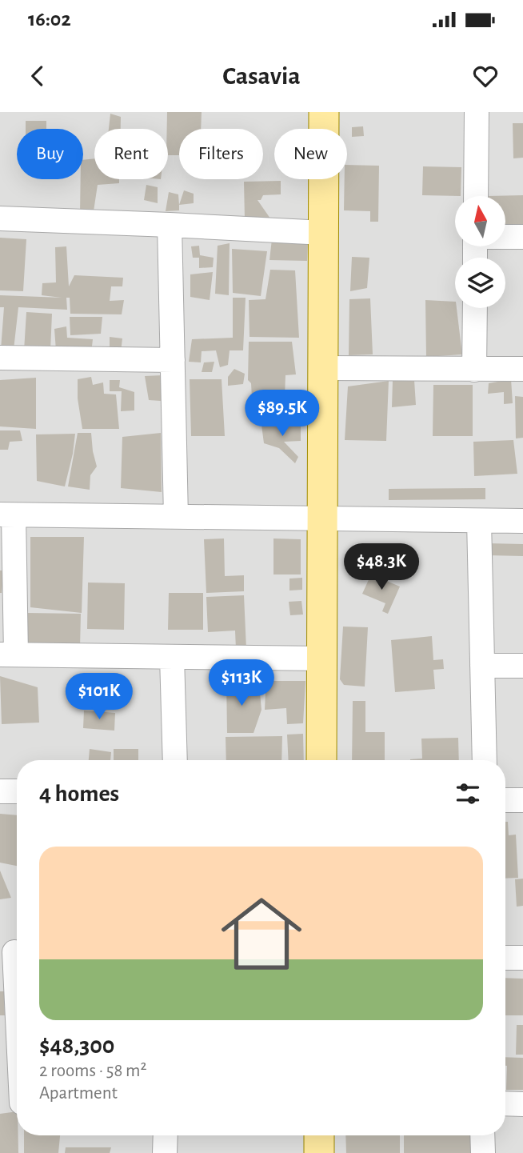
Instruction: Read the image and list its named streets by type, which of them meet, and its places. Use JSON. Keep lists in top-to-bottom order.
{
  "north": "top",
  "page": {
    "status": "16:02",
    "header": "Casavia",
    "chip": [
      "Buy",
      "Rent",
      "Filters",
      "New"
    ],
    "price": [
      "$89.5K",
      "$48.3K",
      "$113K",
      "$101K"
    ],
    "heading": "4 homes",
    "list": [
      {
        "name": "$48,300",
        "note": "2 rooms · 58 m² · Apartment"
      }
    ]
  }
}
